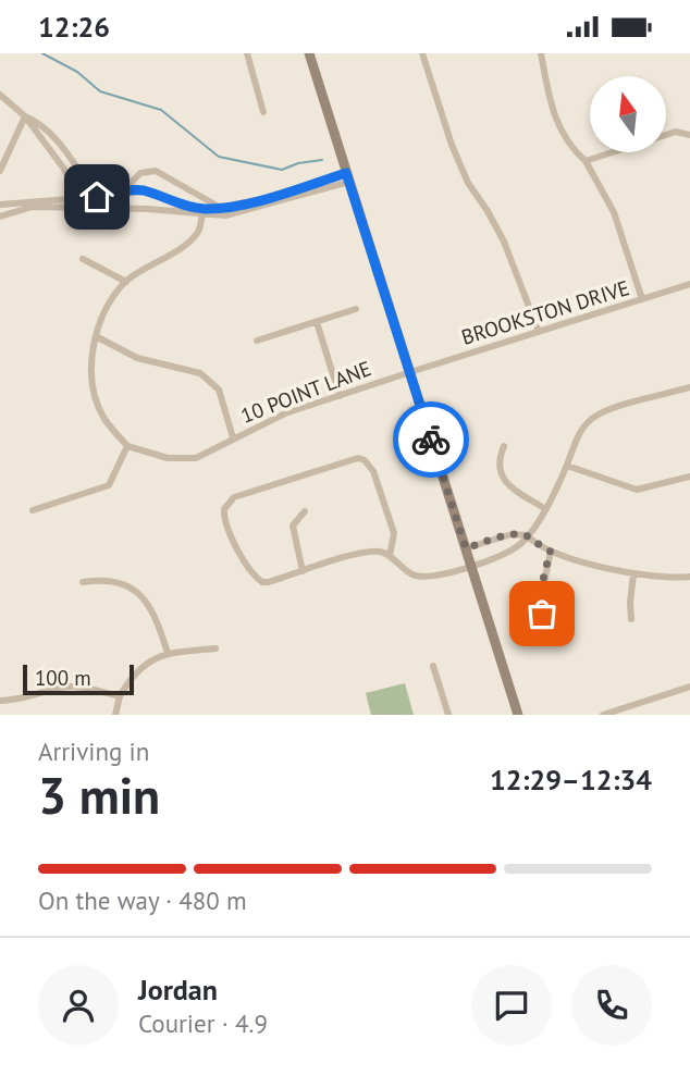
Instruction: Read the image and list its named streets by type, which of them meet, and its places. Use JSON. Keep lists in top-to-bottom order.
{
  "streets": {
    "street": ["BROOKSTON DRIVE", "10 POINT LANE"]
  },
  "crossings": [
    ["BROOKSTON DRIVE", "10 POINT LANE"]
  ],
  "scale_bar": "100 m",
  "north": "top",
  "page": {
    "status": "12:26",
    "scale": "100 m",
    "heading": ["3 min", "Arriving in", "12:29–12:34"],
    "panel": ["Jordan", "Courier · 4.9"],
    "bar": "On the way · 480 m"
  }
}
